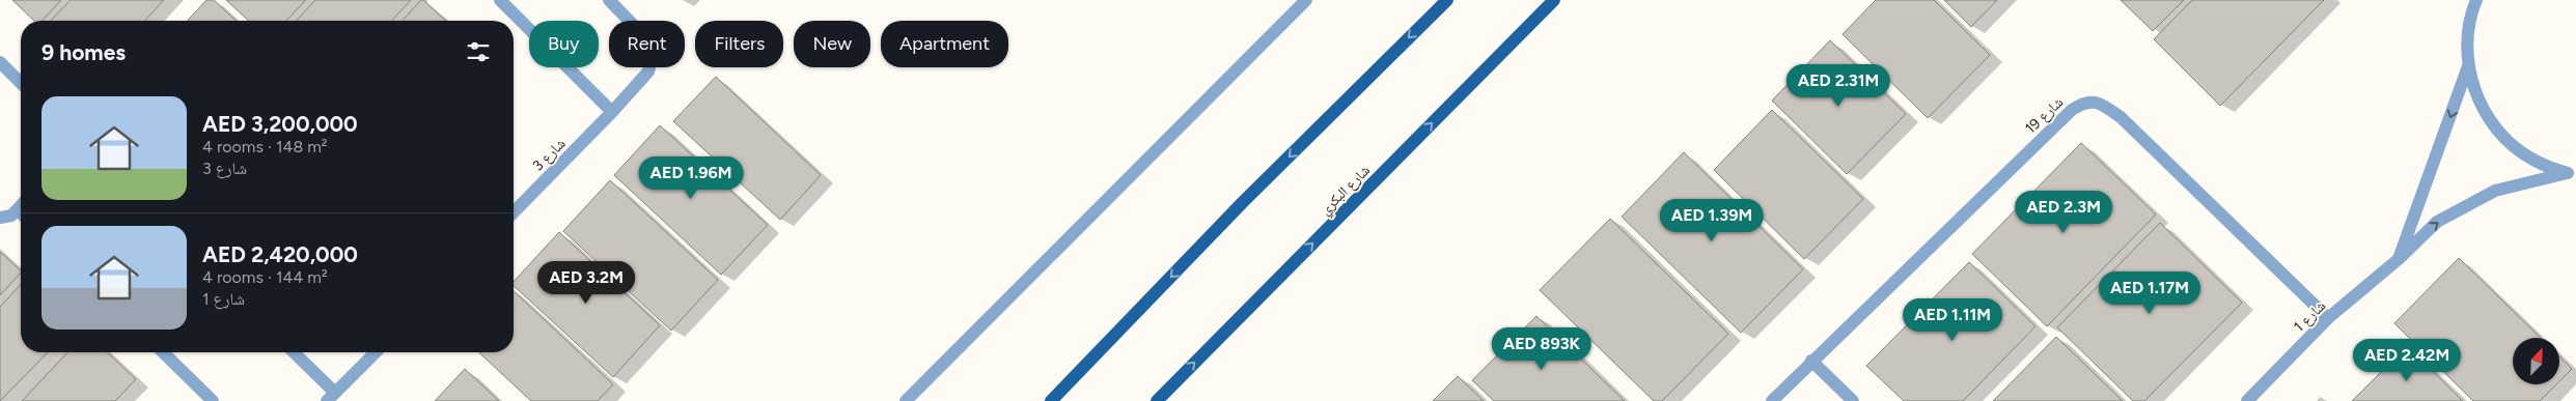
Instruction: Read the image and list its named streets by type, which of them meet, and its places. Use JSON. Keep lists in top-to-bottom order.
{
  "streets": {
    "main road": ["شارع البكري"],
    "street": ["شارع 19", "شارع 3", "شارع 1"]
  },
  "crossings": [
    ["شارع 19", "شارع 1"]
  ],
  "one_way": ["شارع 1"],
  "north": "top right",
  "page": {
    "chip": [
      "Buy",
      "Rent",
      "Filters",
      "New",
      "Apartment"
    ],
    "heading": "9 homes",
    "price": [
      "AED 2.31M",
      "AED 1.96M",
      "AED 2.3M",
      "AED 1.39M",
      "AED 3.2M",
      "AED 1.17M",
      "AED 1.11M",
      "AED 893K",
      "AED 2.42M"
    ],
    "list": [
      {
        "name": "AED 3,200,000",
        "note": "4 rooms · 148 m² · شارع 3"
      },
      {
        "name": "AED 2,420,000",
        "note": "4 rooms · 144 m² · شارع 1"
      }
    ]
  }
}
